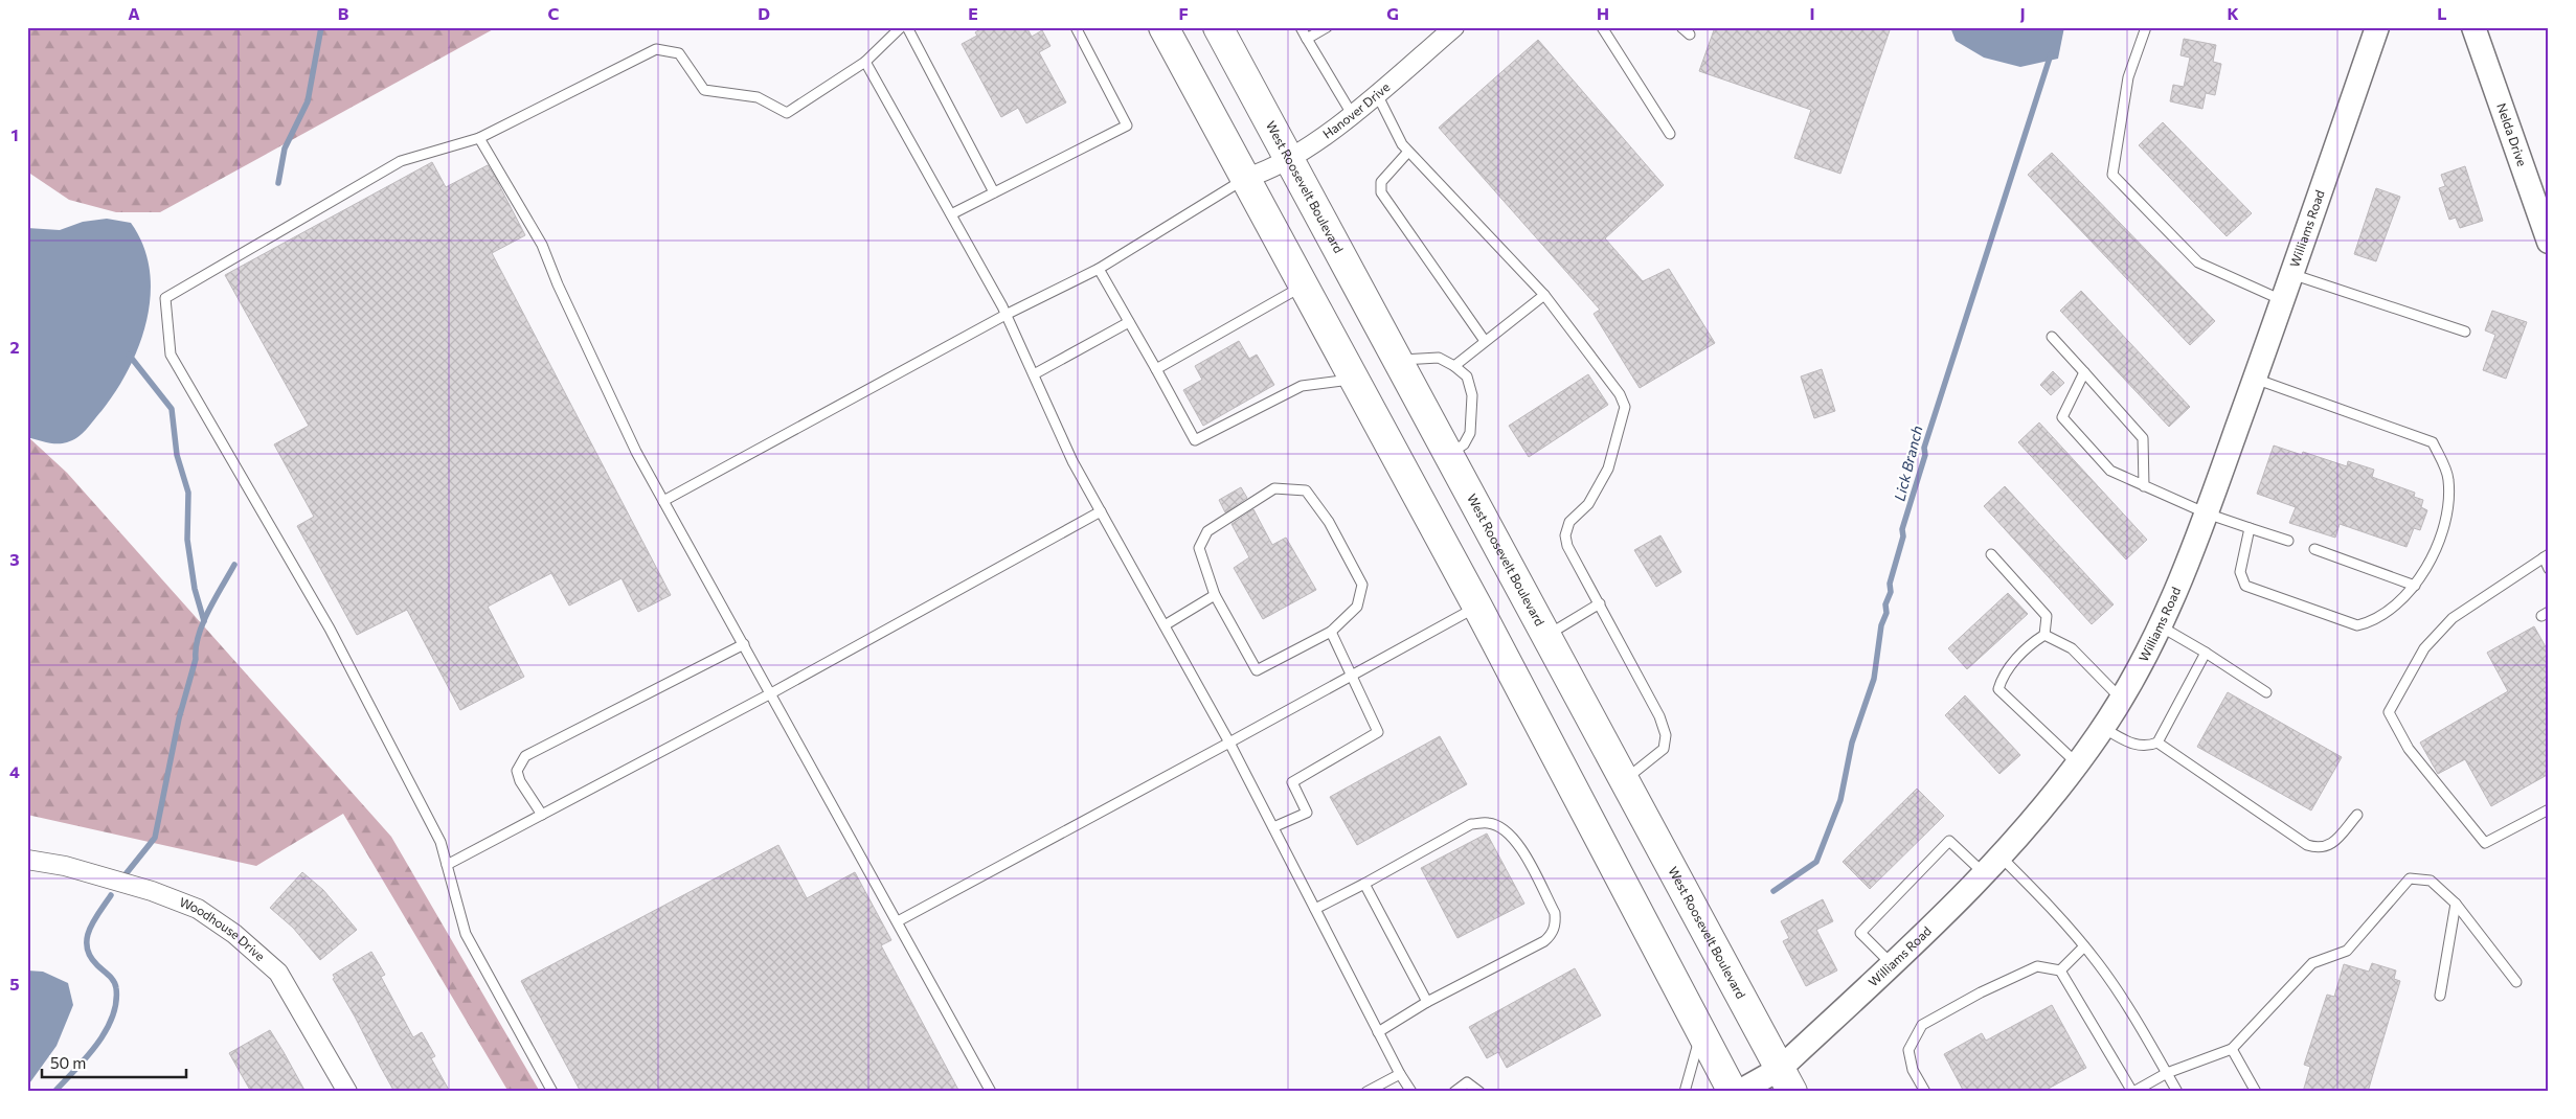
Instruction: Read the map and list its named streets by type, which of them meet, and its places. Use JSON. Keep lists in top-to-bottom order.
{
  "streets": {
    "highway": ["West Roosevelt Boulevard"],
    "street": [
      "Hanover Drive",
      "Nelda Drive",
      "Williams Road",
      "Woodhouse Drive"
    ]
  },
  "crossings": [
    ["Hanover Drive", "West Roosevelt Boulevard"],
    ["West Roosevelt Boulevard", "Williams Road"]
  ],
  "water": ["Lick Branch"],
  "scale_bar": "50 m",
  "grid": {
    "columns": [
      "A",
      "B",
      "C",
      "D",
      "E",
      "F",
      "G",
      "H",
      "I",
      "J",
      "K",
      "L"
    ],
    "rows": [
      "1",
      "2",
      "3",
      "4",
      "5"
    ]
  }
}
